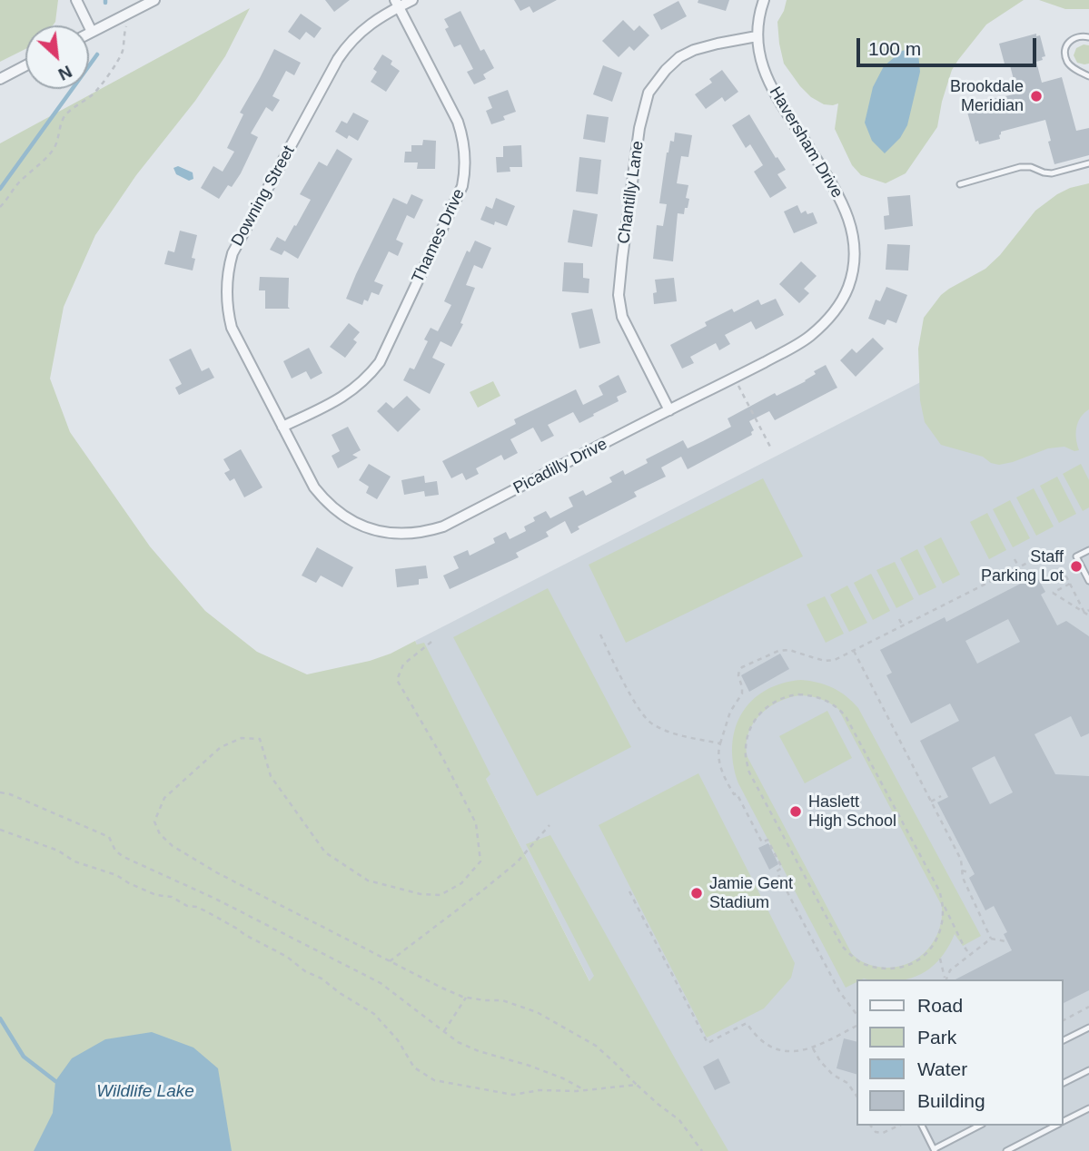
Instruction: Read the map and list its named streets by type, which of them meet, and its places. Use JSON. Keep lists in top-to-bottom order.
{
  "streets": {
    "street": [
      "Haversham Drive",
      "Chantilly Lane",
      "Downing Street",
      "Thames Drive",
      "Picadilly Drive"
    ]
  },
  "crossings": [
    ["Haversham Drive", "Chantilly Lane"],
    ["Haversham Drive", "Picadilly Drive"],
    ["Chantilly Lane", "Picadilly Drive"],
    ["Downing Street", "Thames Drive"],
    ["Downing Street", "Picadilly Drive"],
    ["Thames Drive", "Picadilly Drive"]
  ],
  "water": ["Wildlife Lake"],
  "places": [
    "Brookdale Meridian",
    "Staff Parking Lot",
    "Haslett High School",
    "Jamie Gent Stadium"
  ],
  "legend": [
    "Road",
    "Park",
    "Water",
    "Building"
  ],
  "scale_bar": "100 m",
  "north": "bottom right"
}
